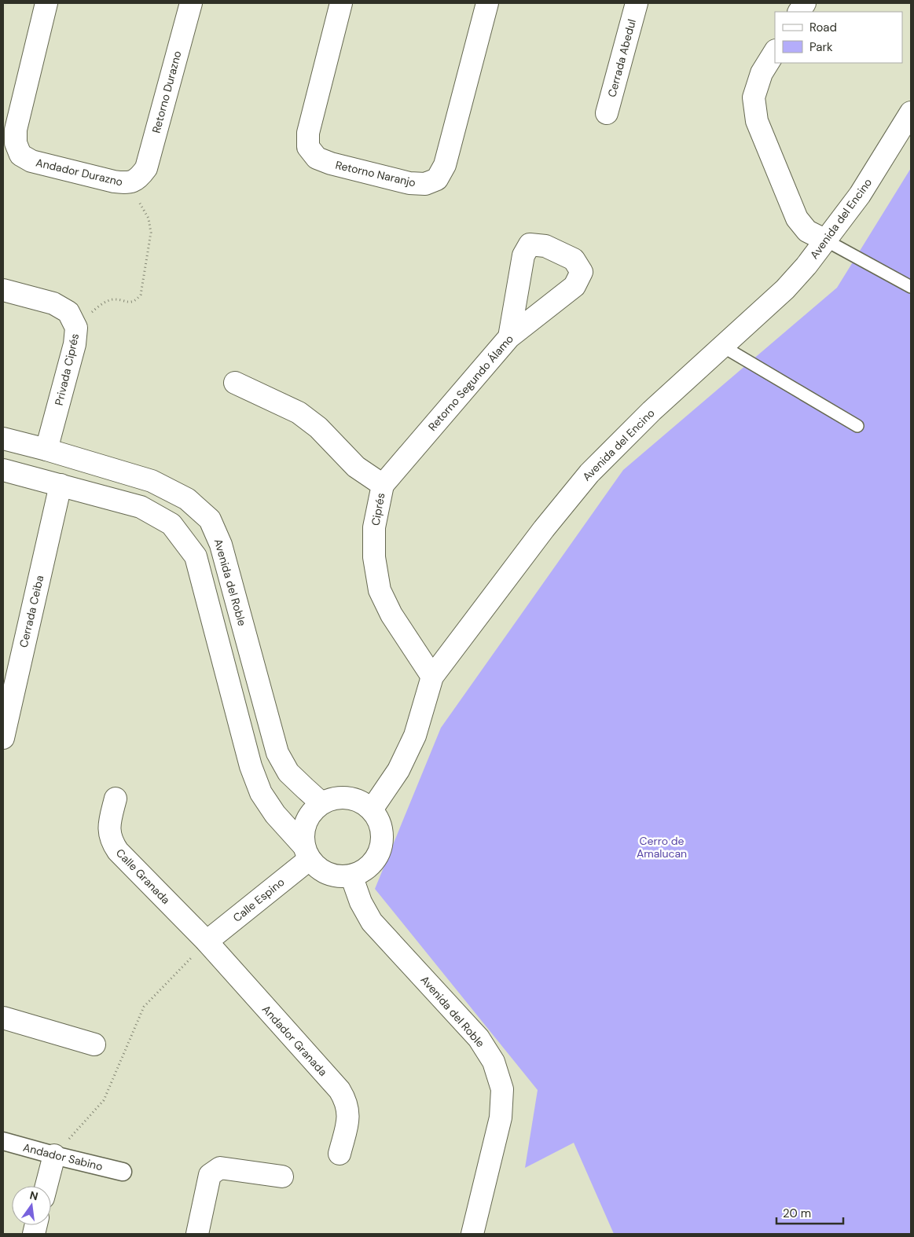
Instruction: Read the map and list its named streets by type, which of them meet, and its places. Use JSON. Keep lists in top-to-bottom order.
{
  "streets": {
    "street": [
      "Cerrada Abedul",
      "Retorno Durazno",
      "Andador Durazno",
      "Retorno Naranjo",
      "Avenida del Encino",
      "Privada Ciprés",
      "Retorno Segundo Álamo",
      "Ciprés",
      "Avenida del Roble",
      "Cerrada Ceiba",
      "Calle Granada",
      "Calle Espino",
      "Andador Granada",
      "Andador Sabino"
    ]
  },
  "crossings": [
    ["Retorno Durazno", "Andador Durazno"],
    ["Avenida del Encino", "Ciprés"],
    ["Avenida del Encino", "Avenida del Roble"],
    ["Avenida del Encino", "Calle Espino"],
    ["Privada Ciprés", "Avenida del Roble"],
    ["Retorno Segundo Álamo", "Ciprés"],
    ["Avenida del Roble", "Calle Espino"],
    ["Calle Granada", "Calle Espino"],
    ["Calle Granada", "Andador Granada"],
    ["Calle Espino", "Andador Granada"]
  ],
  "parks": ["Cerro de Amalucan"],
  "legend": ["Road", "Park"],
  "scale_bar": "20 m",
  "north": "top"
}
